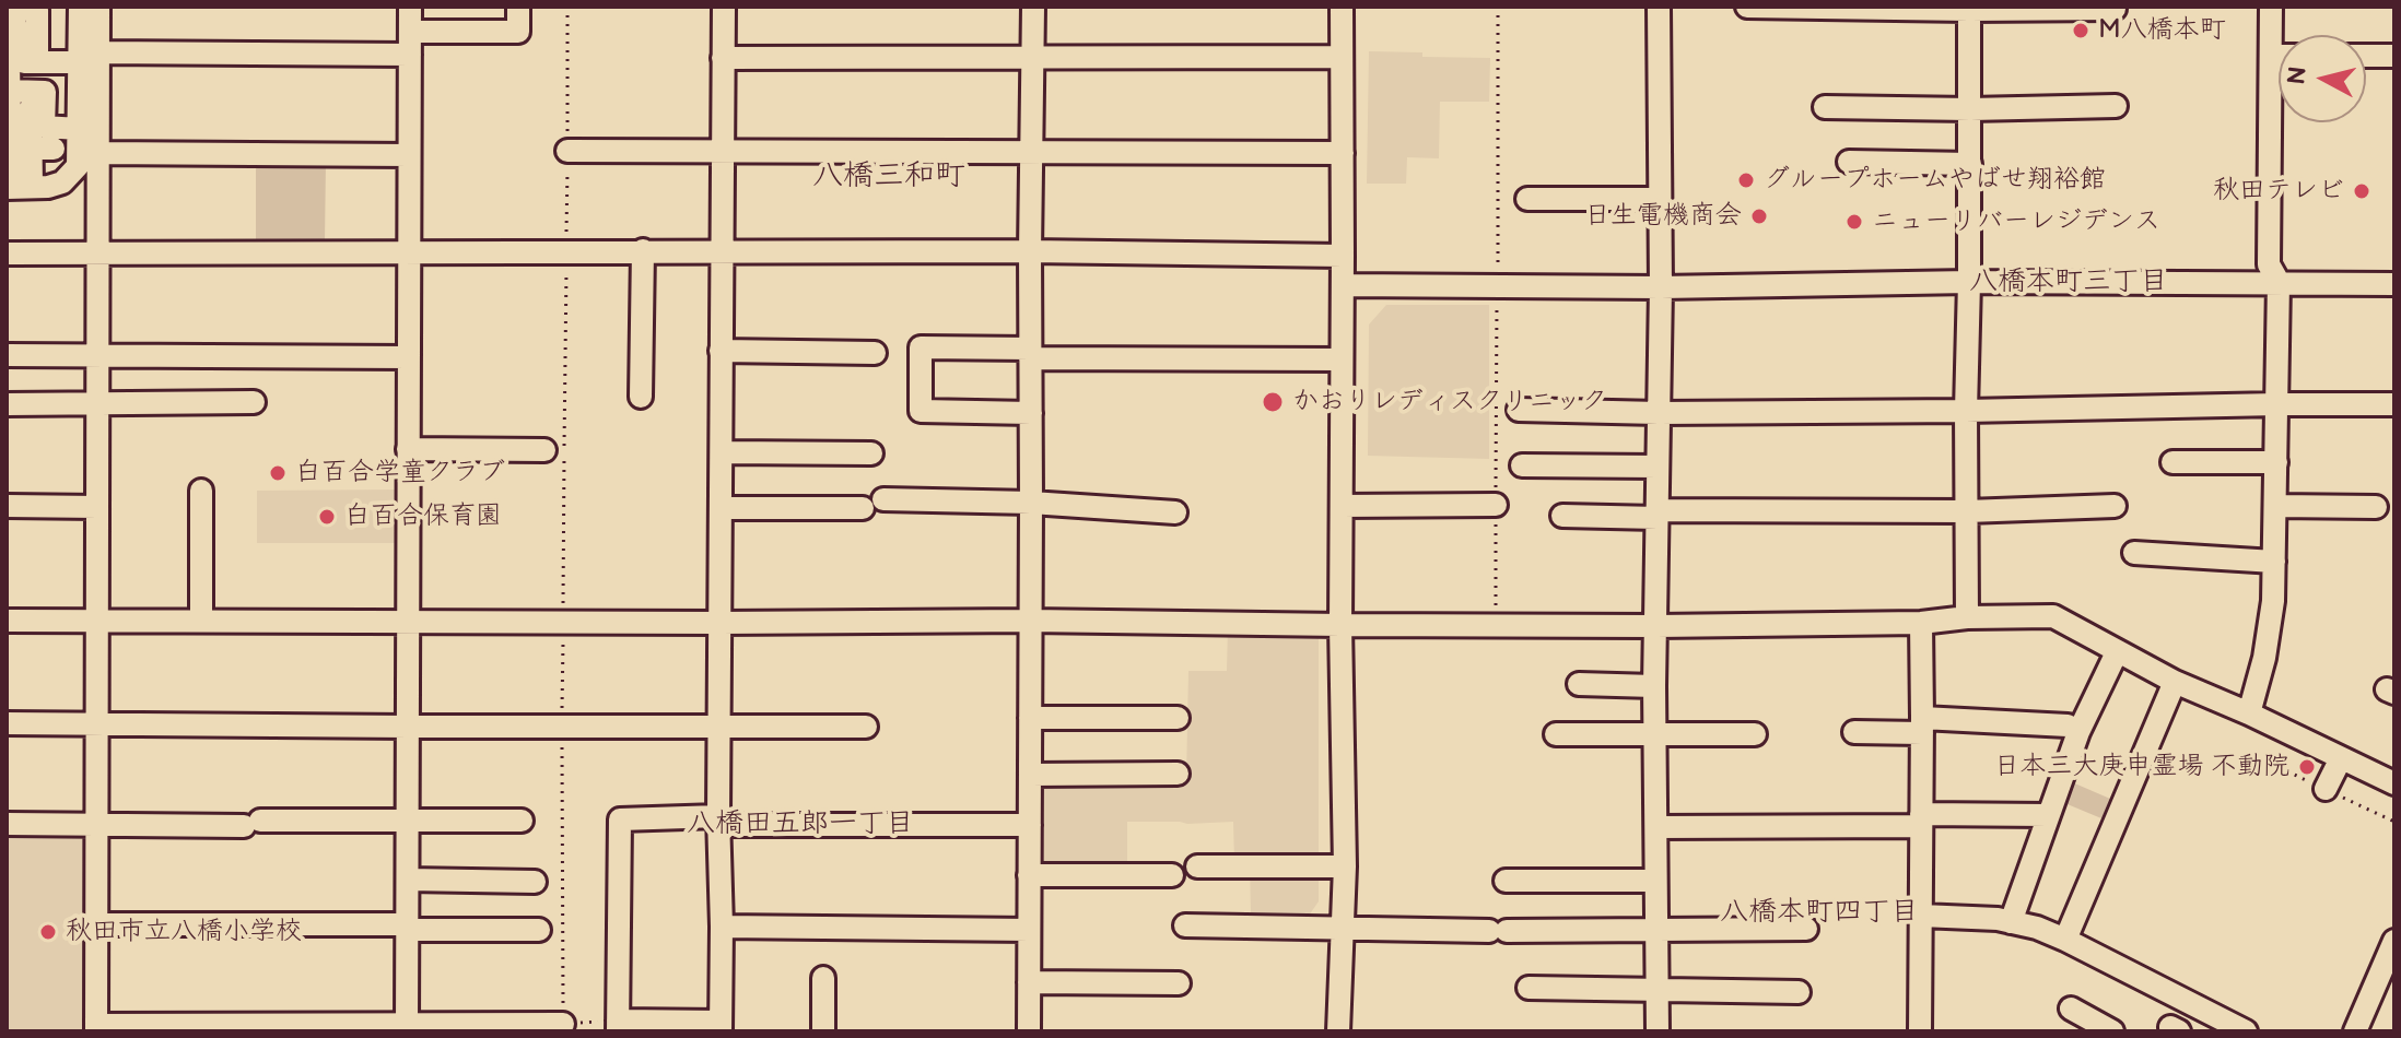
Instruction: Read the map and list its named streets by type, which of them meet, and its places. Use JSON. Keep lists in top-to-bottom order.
{
  "districts": [
    "八橋三和町",
    "八橋本町三丁目",
    "八橋田五郎一丁目",
    "八橋本町四丁目"
  ],
  "places": [
    "M八橋本町",
    "グループホームやばせ翔裕館",
    "秋田テレビ",
    "日生電機商会",
    "ニューリバーレジデンス",
    "かおりレディスクリニック",
    "白百合学童クラブ",
    "白百合保育園",
    "日本三大庚申霊場 不動院",
    "秋田市立八橋小学校"
  ],
  "north": "left"
}
